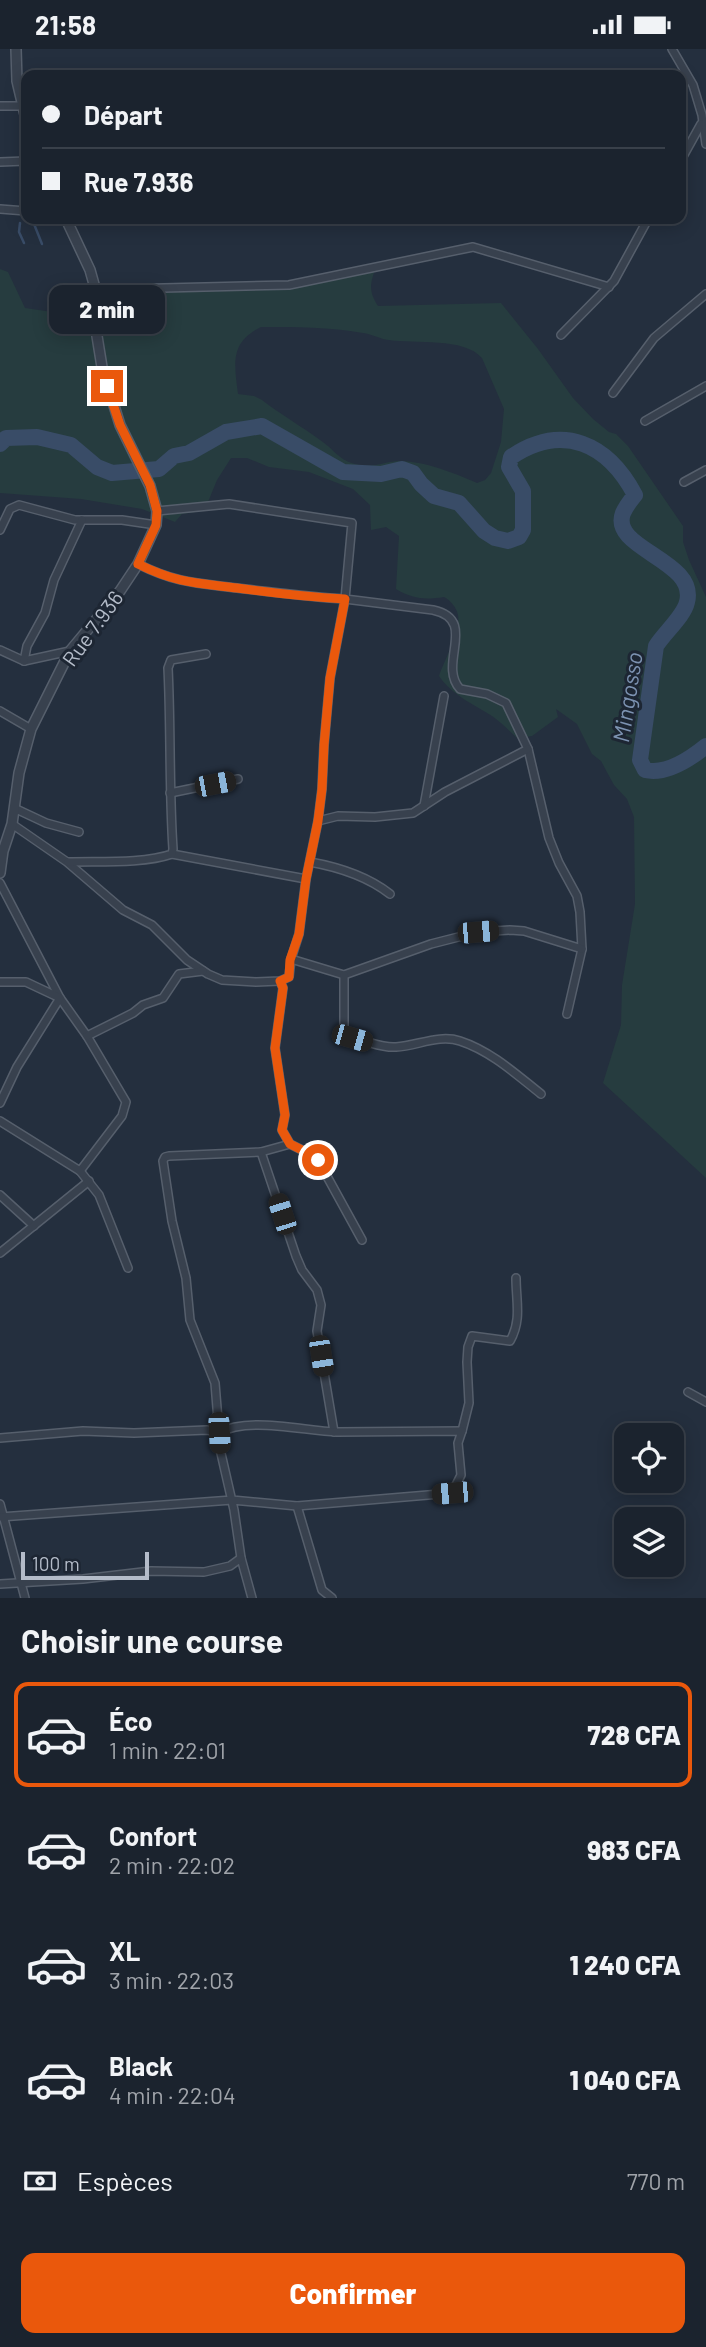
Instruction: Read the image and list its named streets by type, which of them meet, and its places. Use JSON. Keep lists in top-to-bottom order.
{
  "streets": {
    "street": ["Rue 7.936"]
  },
  "water": ["Mingosso"],
  "scale_bar": "100 m",
  "page": {
    "status": "21:58",
    "banner": ["Départ", "Rue 7.936"],
    "bubble": "2 min",
    "scale": "100 m",
    "heading": "Choisir une course",
    "list": [
      {
        "name": "Éco",
        "note": "1 min · 22:01",
        "value": "728 CFA"
      },
      {
        "name": "Confort",
        "note": "2 min · 22:02",
        "value": "983 CFA"
      },
      {
        "name": "XL",
        "note": "3 min · 22:03",
        "value": "1 240 CFA"
      },
      {
        "name": "Black",
        "note": "4 min · 22:04",
        "value": "1 040 CFA"
      }
    ],
    "pay": ["Espèces", "770 m"],
    "buttons": "Confirmer"
  }
}
